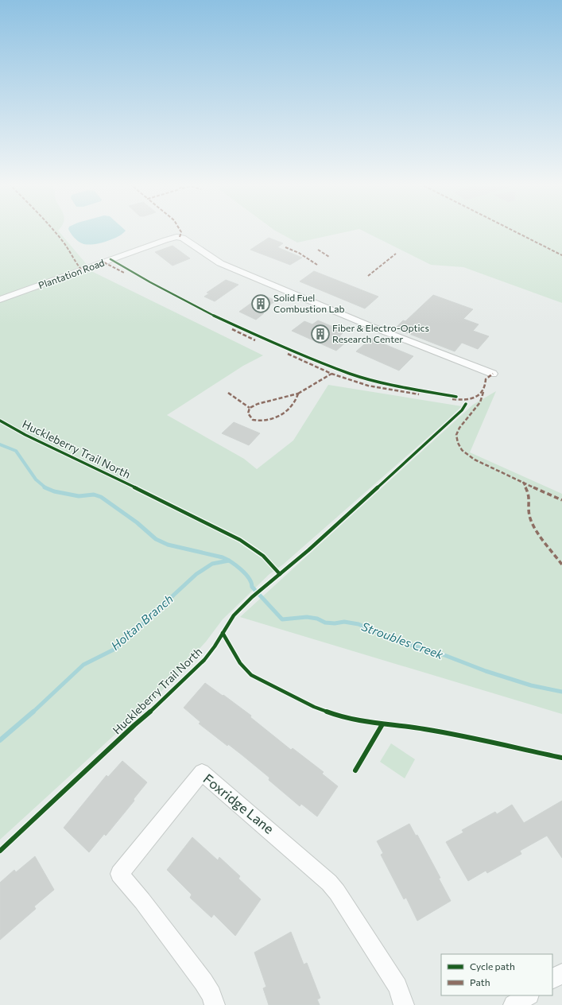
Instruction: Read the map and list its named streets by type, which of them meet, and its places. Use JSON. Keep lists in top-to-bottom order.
{
  "streets": {
    "street": ["Plantation Road", "Foxridge Lane"],
    "cycle path": ["Huckleberry Trail North"]
  },
  "water": ["Holtan Branch", "Stroubles Creek"],
  "places": {
    "building": ["Solid Fuel Combustion Lab", "Fiber & Electro-Optics Research Center"]
  },
  "legend": ["Cycle path", "Path"]
}
